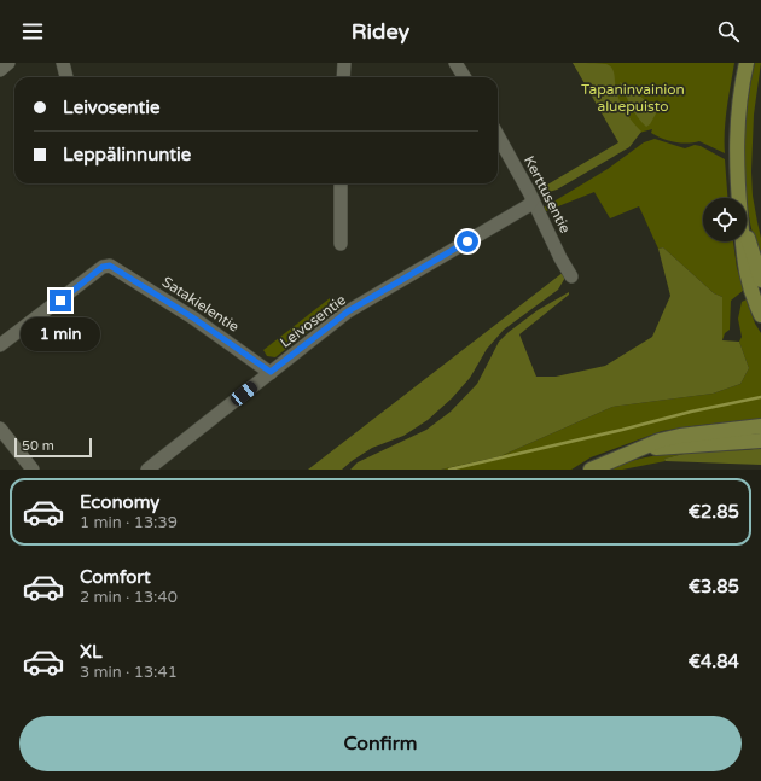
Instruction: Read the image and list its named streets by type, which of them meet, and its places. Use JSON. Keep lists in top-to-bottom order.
{
  "streets": {
    "street": ["Kerttusentie", "Satakielentie", "Leivosentie"]
  },
  "crossings": [
    ["Kerttusentie", "Leivosentie"],
    ["Satakielentie", "Leivosentie"]
  ],
  "parks": ["Tapaninvainion aluepuisto"],
  "scale_bar": "50 m",
  "page": {
    "header": "Ridey",
    "banner": ["Leivosentie", "Leppälinnuntie"],
    "bubble": "1 min",
    "scale": "50 m",
    "list": [
      {
        "name": "Economy",
        "note": "1 min · 13:39",
        "value": "€2.85"
      },
      {
        "name": "Comfort",
        "note": "2 min · 13:40",
        "value": "€3.85"
      },
      {
        "name": "XL",
        "note": "3 min · 13:41",
        "value": "€4.84"
      }
    ],
    "buttons": "Confirm"
  }
}
